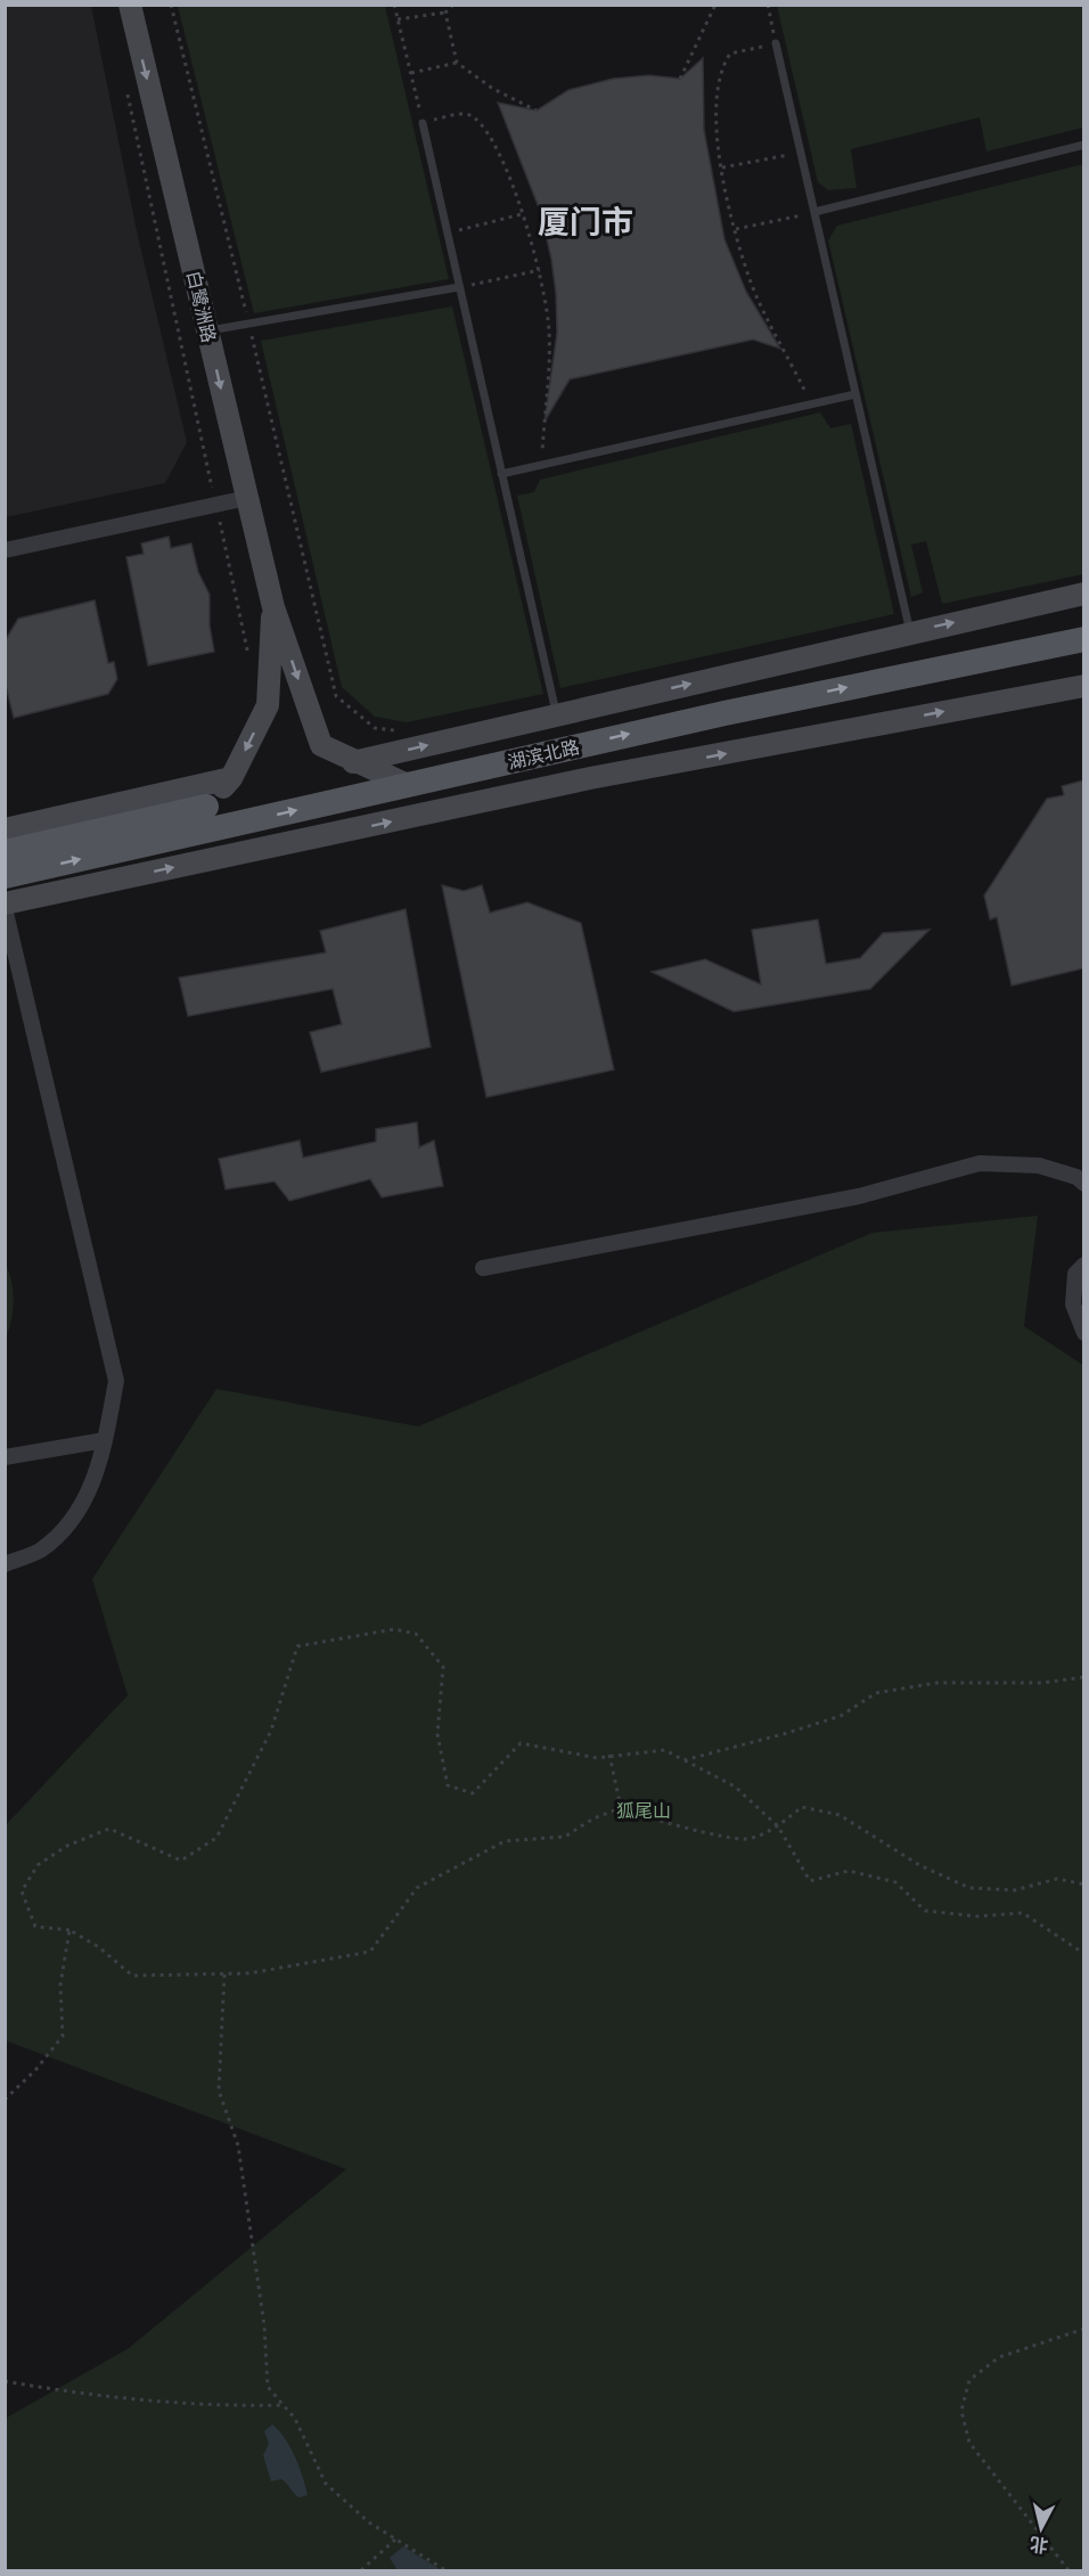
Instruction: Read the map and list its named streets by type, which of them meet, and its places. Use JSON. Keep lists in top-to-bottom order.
{
  "streets": {
    "main road": ["湖滨北路"],
    "street": ["白鹭洲路"]
  },
  "crossings": [
    ["白鹭洲路", "湖滨北路"]
  ],
  "one_way": ["白鹭洲路", "湖滨北路"],
  "districts": ["厦门市"],
  "parks": ["狐尾山"],
  "north": "bottom"
}
